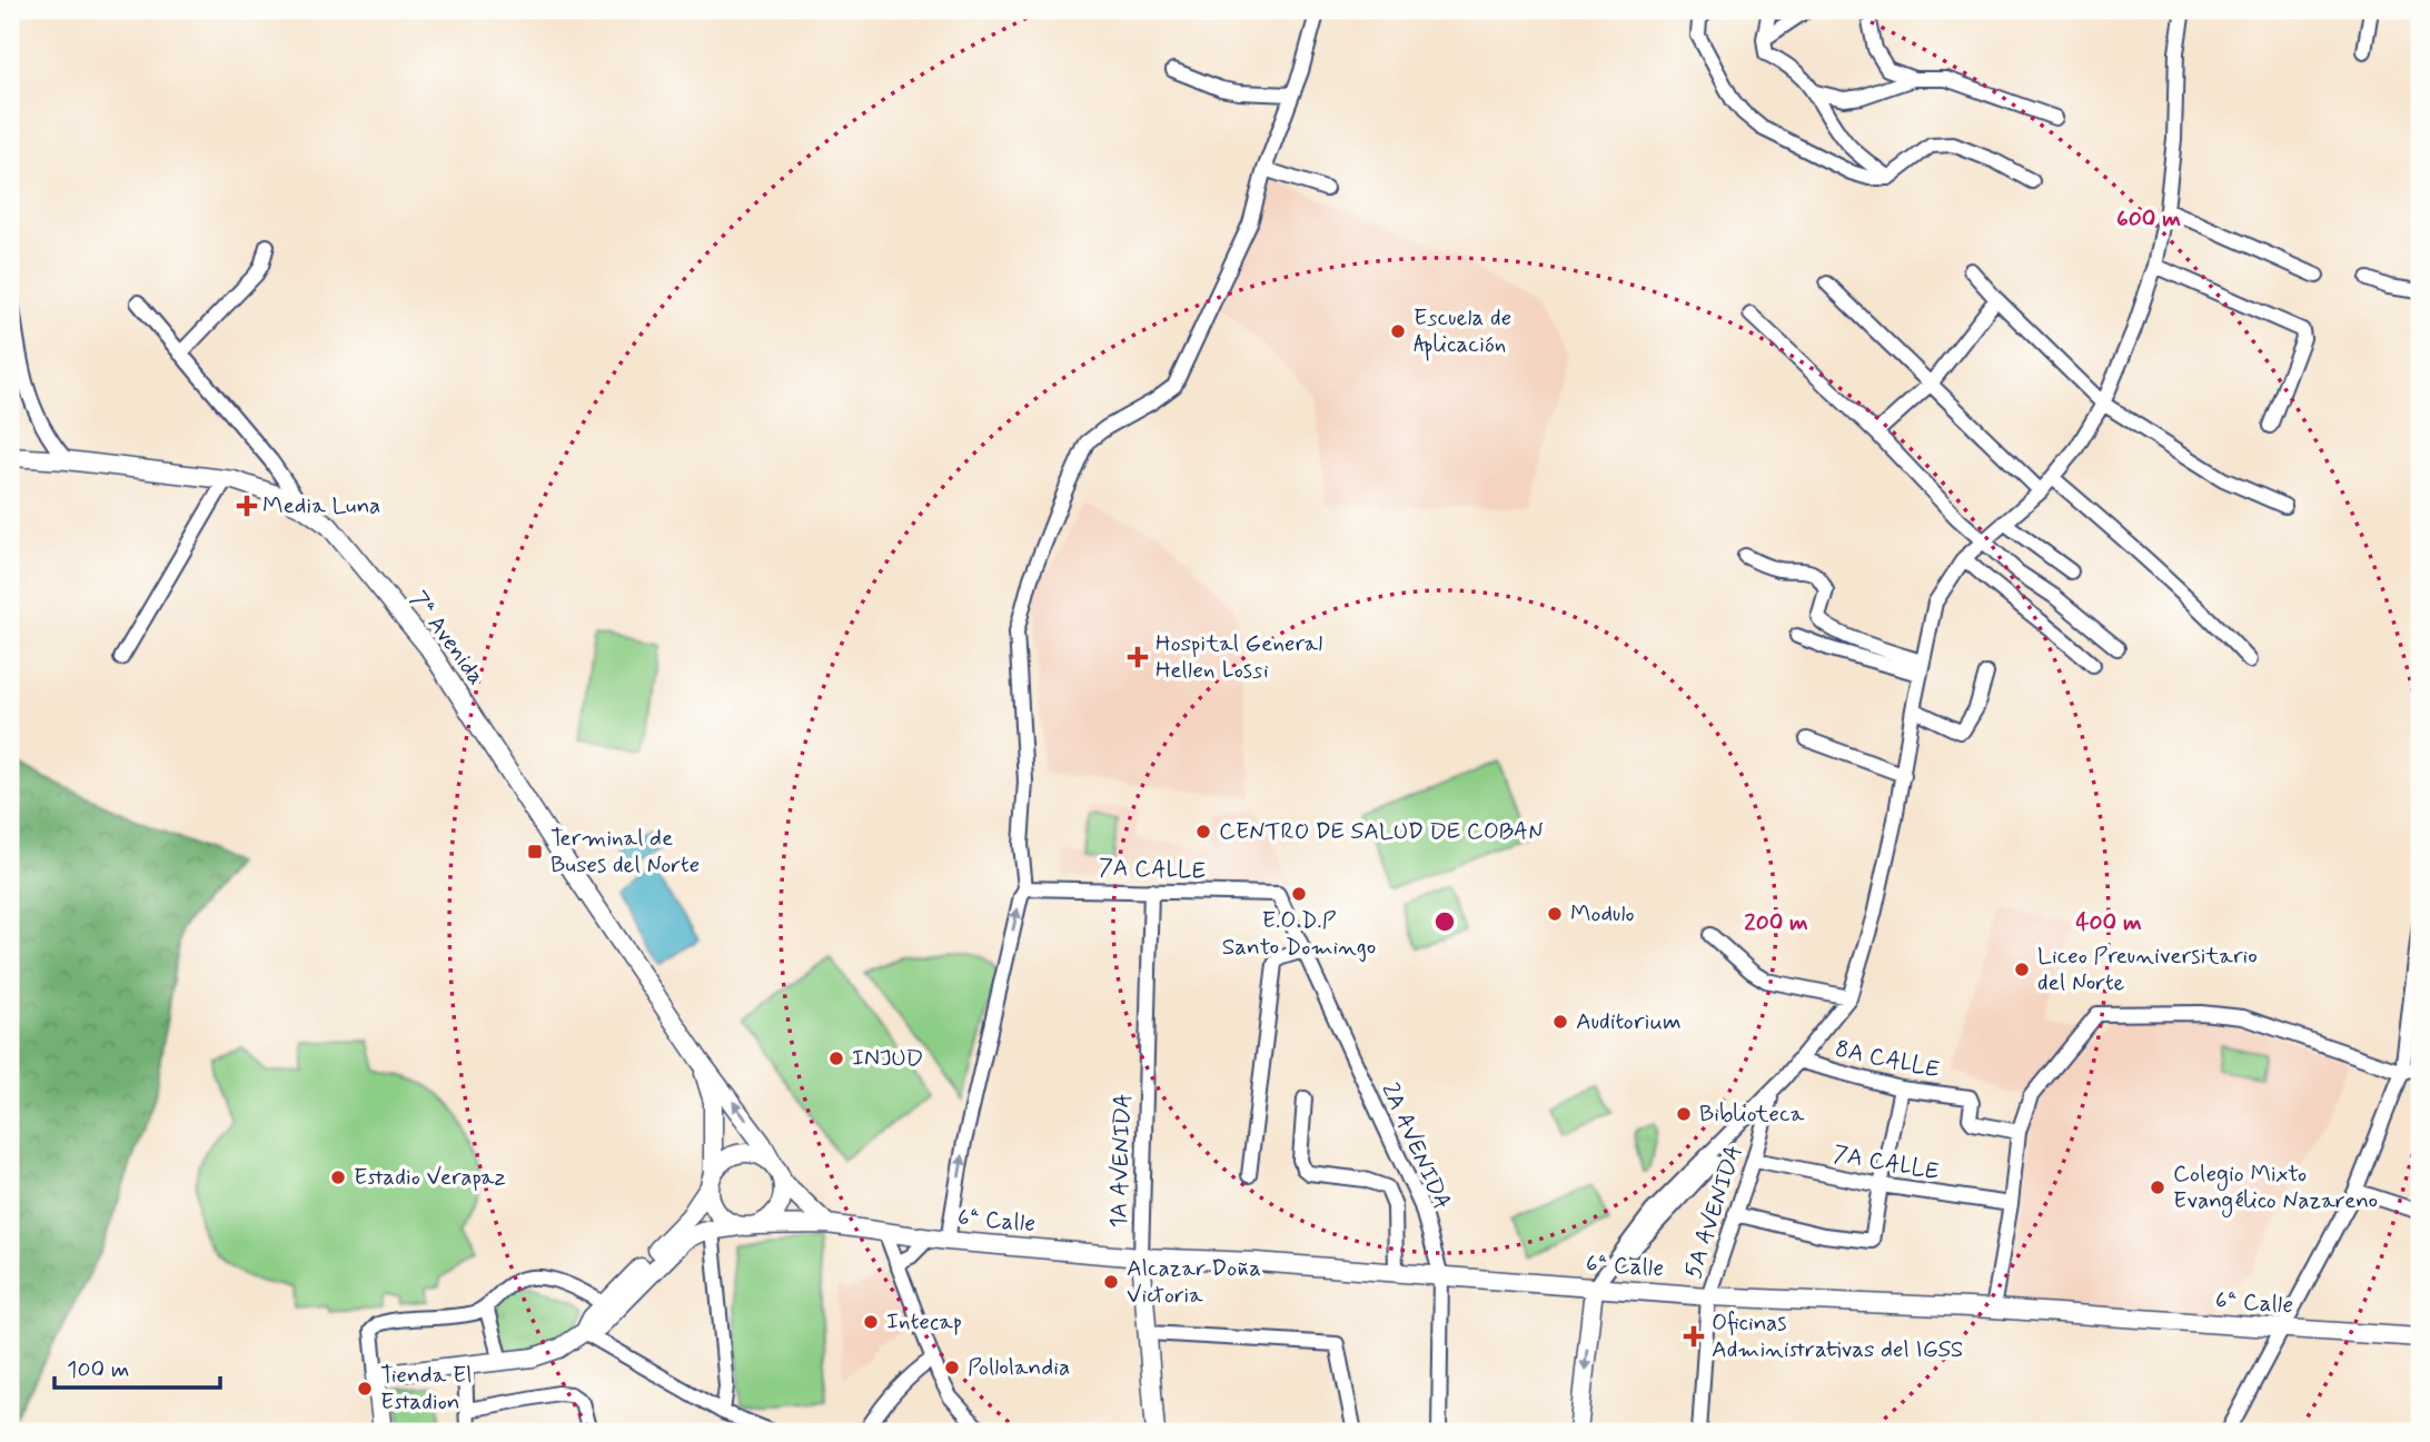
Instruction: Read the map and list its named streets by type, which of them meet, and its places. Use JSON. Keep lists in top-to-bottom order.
{
  "streets": {
    "main road": ["7ª Avenida", "1A AVENIDA", "6ª Calle"],
    "street": [
      "7A CALLE",
      "8A CALLE",
      "2A AVENIDA",
      "5A AVENIDA"
    ]
  },
  "crossings": [
    ["7ª Avenida", "6ª Calle"],
    ["7A CALLE", "2A AVENIDA"],
    ["7A CALLE", "1A AVENIDA"],
    ["7A CALLE", "5A AVENIDA"],
    ["2A AVENIDA", "6ª Calle"],
    ["1A AVENIDA", "6ª Calle"],
    ["5A AVENIDA", "6ª Calle"]
  ],
  "places": {
    "other": [
      "Escuela de Aplicación",
      "CENTRO DE SALUD DE COBAN",
      "E.O.D.P Santo Domingo",
      "Modulo",
      "Liceo Preuniversitario del Norte",
      "Auditorium",
      "INJUD",
      "Biblioteca",
      "Estadio Verapaz",
      "Colegio Mixto Evangélico Nazareno",
      "Alcazar Doña Victoria",
      "Intecap",
      "Pollolandia",
      "Tienda El Estadion"
    ],
    "health": ["Media Luna", "Hospital General Hellen Lossi", "Oficinas Administrativas del IGSS"],
    "transit": ["Terminal de Buses del Norte"]
  },
  "scale_bar": "100 m",
  "rings": ["600 m", "200 m", "400 m"]
}
